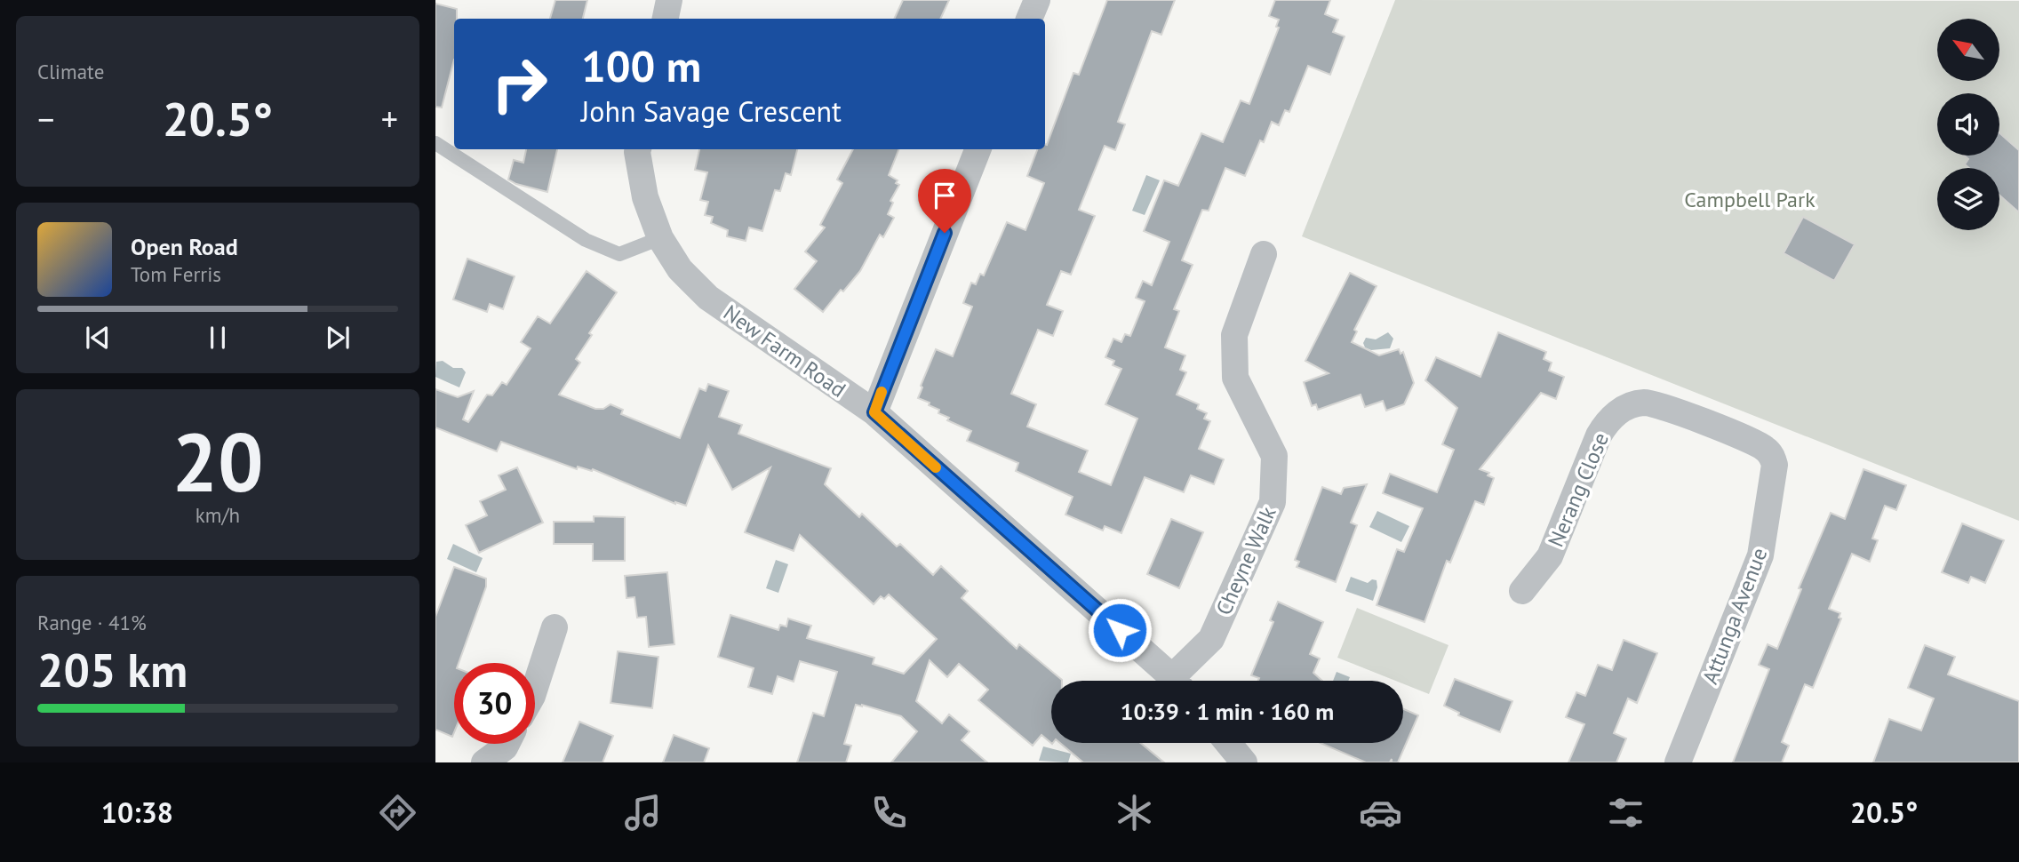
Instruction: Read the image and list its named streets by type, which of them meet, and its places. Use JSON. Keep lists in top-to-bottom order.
{
  "streets": {
    "street": [
      "New Farm Road",
      "Nerang Close",
      "Cheyne Walk",
      "Attunga Avenue"
    ]
  },
  "crossings": [
    ["Nerang Close", "Attunga Avenue"]
  ],
  "parks": ["Campbell Park"],
  "north": "top left",
  "page": {
    "tile": [
      "Climate",
      ["20", "km/h"],
      ["Range · 41%", "205 km"]
    ],
    "turn": ["100 m", "John Savage Crescent"],
    "heat": ["−", "20.5°", "+"],
    "song": ["Open Road", "Tom Ferris"],
    "limit": "30",
    "trip": "10:39 · 1 min · 160 m",
    "tabs": ["10:38", "20.5°"]
  }
}
